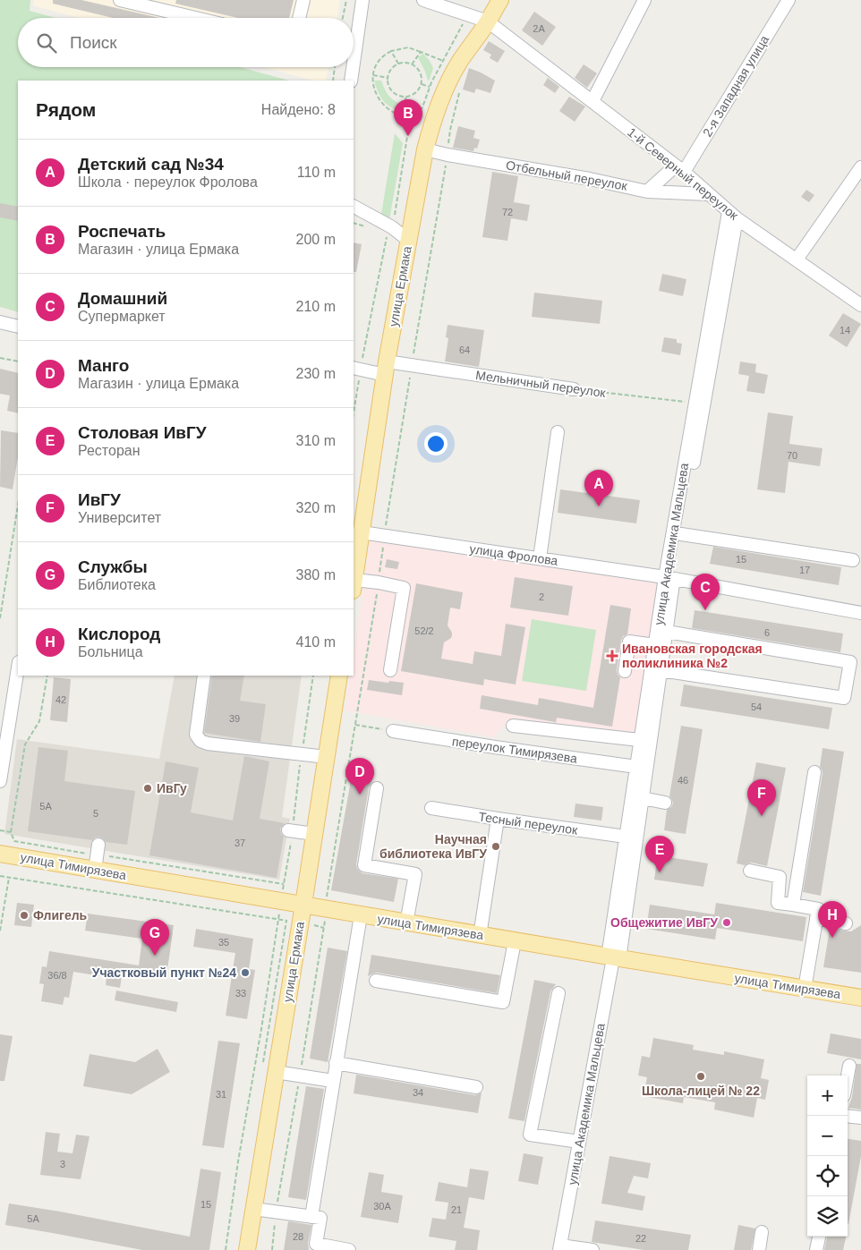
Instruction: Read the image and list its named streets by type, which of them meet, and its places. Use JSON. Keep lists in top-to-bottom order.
{
  "streets": {
    "main road": ["улица Ермака", "улица Тимирязева"],
    "street": [
      "2-я Западная улица",
      "1-й Северный переулок",
      "Отбельный переулок",
      "Мельничный переулок",
      "улица Академика Мальцева",
      "улица Фролова",
      "переулок Тимирязева",
      "Тесный переулок"
    ]
  },
  "crossings": [
    ["2-я Западная улица", "1-й Северный переулок"],
    ["2-я Западная улица", "Отбельный переулок"],
    ["1-й Северный переулок", "Отбельный переулок"],
    ["1-й Северный переулок", "улица Ермака"],
    ["1-й Северный переулок", "улица Академика Мальцева"],
    ["Отбельный переулок", "улица Ермака"],
    ["улица Ермака", "Мельничный переулок"],
    ["улица Ермака", "улица Фролова"],
    ["улица Ермака", "улица Тимирязева"],
    ["Мельничный переулок", "улица Академика Мальцева"],
    ["улица Академика Мальцева", "улица Фролова"],
    ["улица Академика Мальцева", "переулок Тимирязева"],
    ["улица Академика Мальцева", "Тесный переулок"],
    ["улица Академика Мальцева", "улица Тимирязева"]
  ],
  "places": {
    "health": ["Ивановская городская поликлиника №2"],
    "other": [
      "ИвГу",
      "Научная библиотека ИвГУ",
      "Флигель",
      "Общежитие ИвГУ",
      "Участковый пункт №24",
      "Школа-лицей № 22"
    ]
  },
  "house_numbers": [
    "2А",
    "72",
    "14",
    "64",
    "70",
    "15",
    "17",
    "2",
    "52/2",
    "6",
    "42",
    "54",
    "39",
    "46",
    "5А",
    "5",
    "37",
    "35",
    "36/8",
    "33",
    "34",
    "31",
    "3",
    "15",
    "30А",
    "21",
    "5А",
    "28",
    "22"
  ],
  "page": {
    "search": "Поиск",
    "heading": ["Рядом", "Найдено: 8"],
    "pins": [
      "B",
      "A",
      "C",
      "D",
      "F",
      "E",
      "H",
      "G"
    ],
    "list": [
      {
        "mark": "A",
        "name": "Детский сад №34",
        "note": "Школа · переулок Фролова",
        "value": "110 m"
      },
      {
        "mark": "B",
        "name": "Роспечать",
        "note": "Магазин · улица Ермака",
        "value": "200 m"
      },
      {
        "mark": "C",
        "name": "Домашний",
        "note": "Супермаркет",
        "value": "210 m"
      },
      {
        "mark": "D",
        "name": "Манго",
        "note": "Магазин · улица Ермака",
        "value": "230 m"
      },
      {
        "mark": "E",
        "name": "Столовая ИвГУ",
        "note": "Ресторан",
        "value": "310 m"
      },
      {
        "mark": "F",
        "name": "ИвГУ",
        "note": "Университет",
        "value": "320 m"
      },
      {
        "mark": "G",
        "name": "Службы",
        "note": "Библиотека",
        "value": "380 m"
      },
      {
        "mark": "H",
        "name": "Кислород",
        "note": "Больница",
        "value": "410 m"
      }
    ],
    "map_buttons": ["+", "−"]
  }
}
